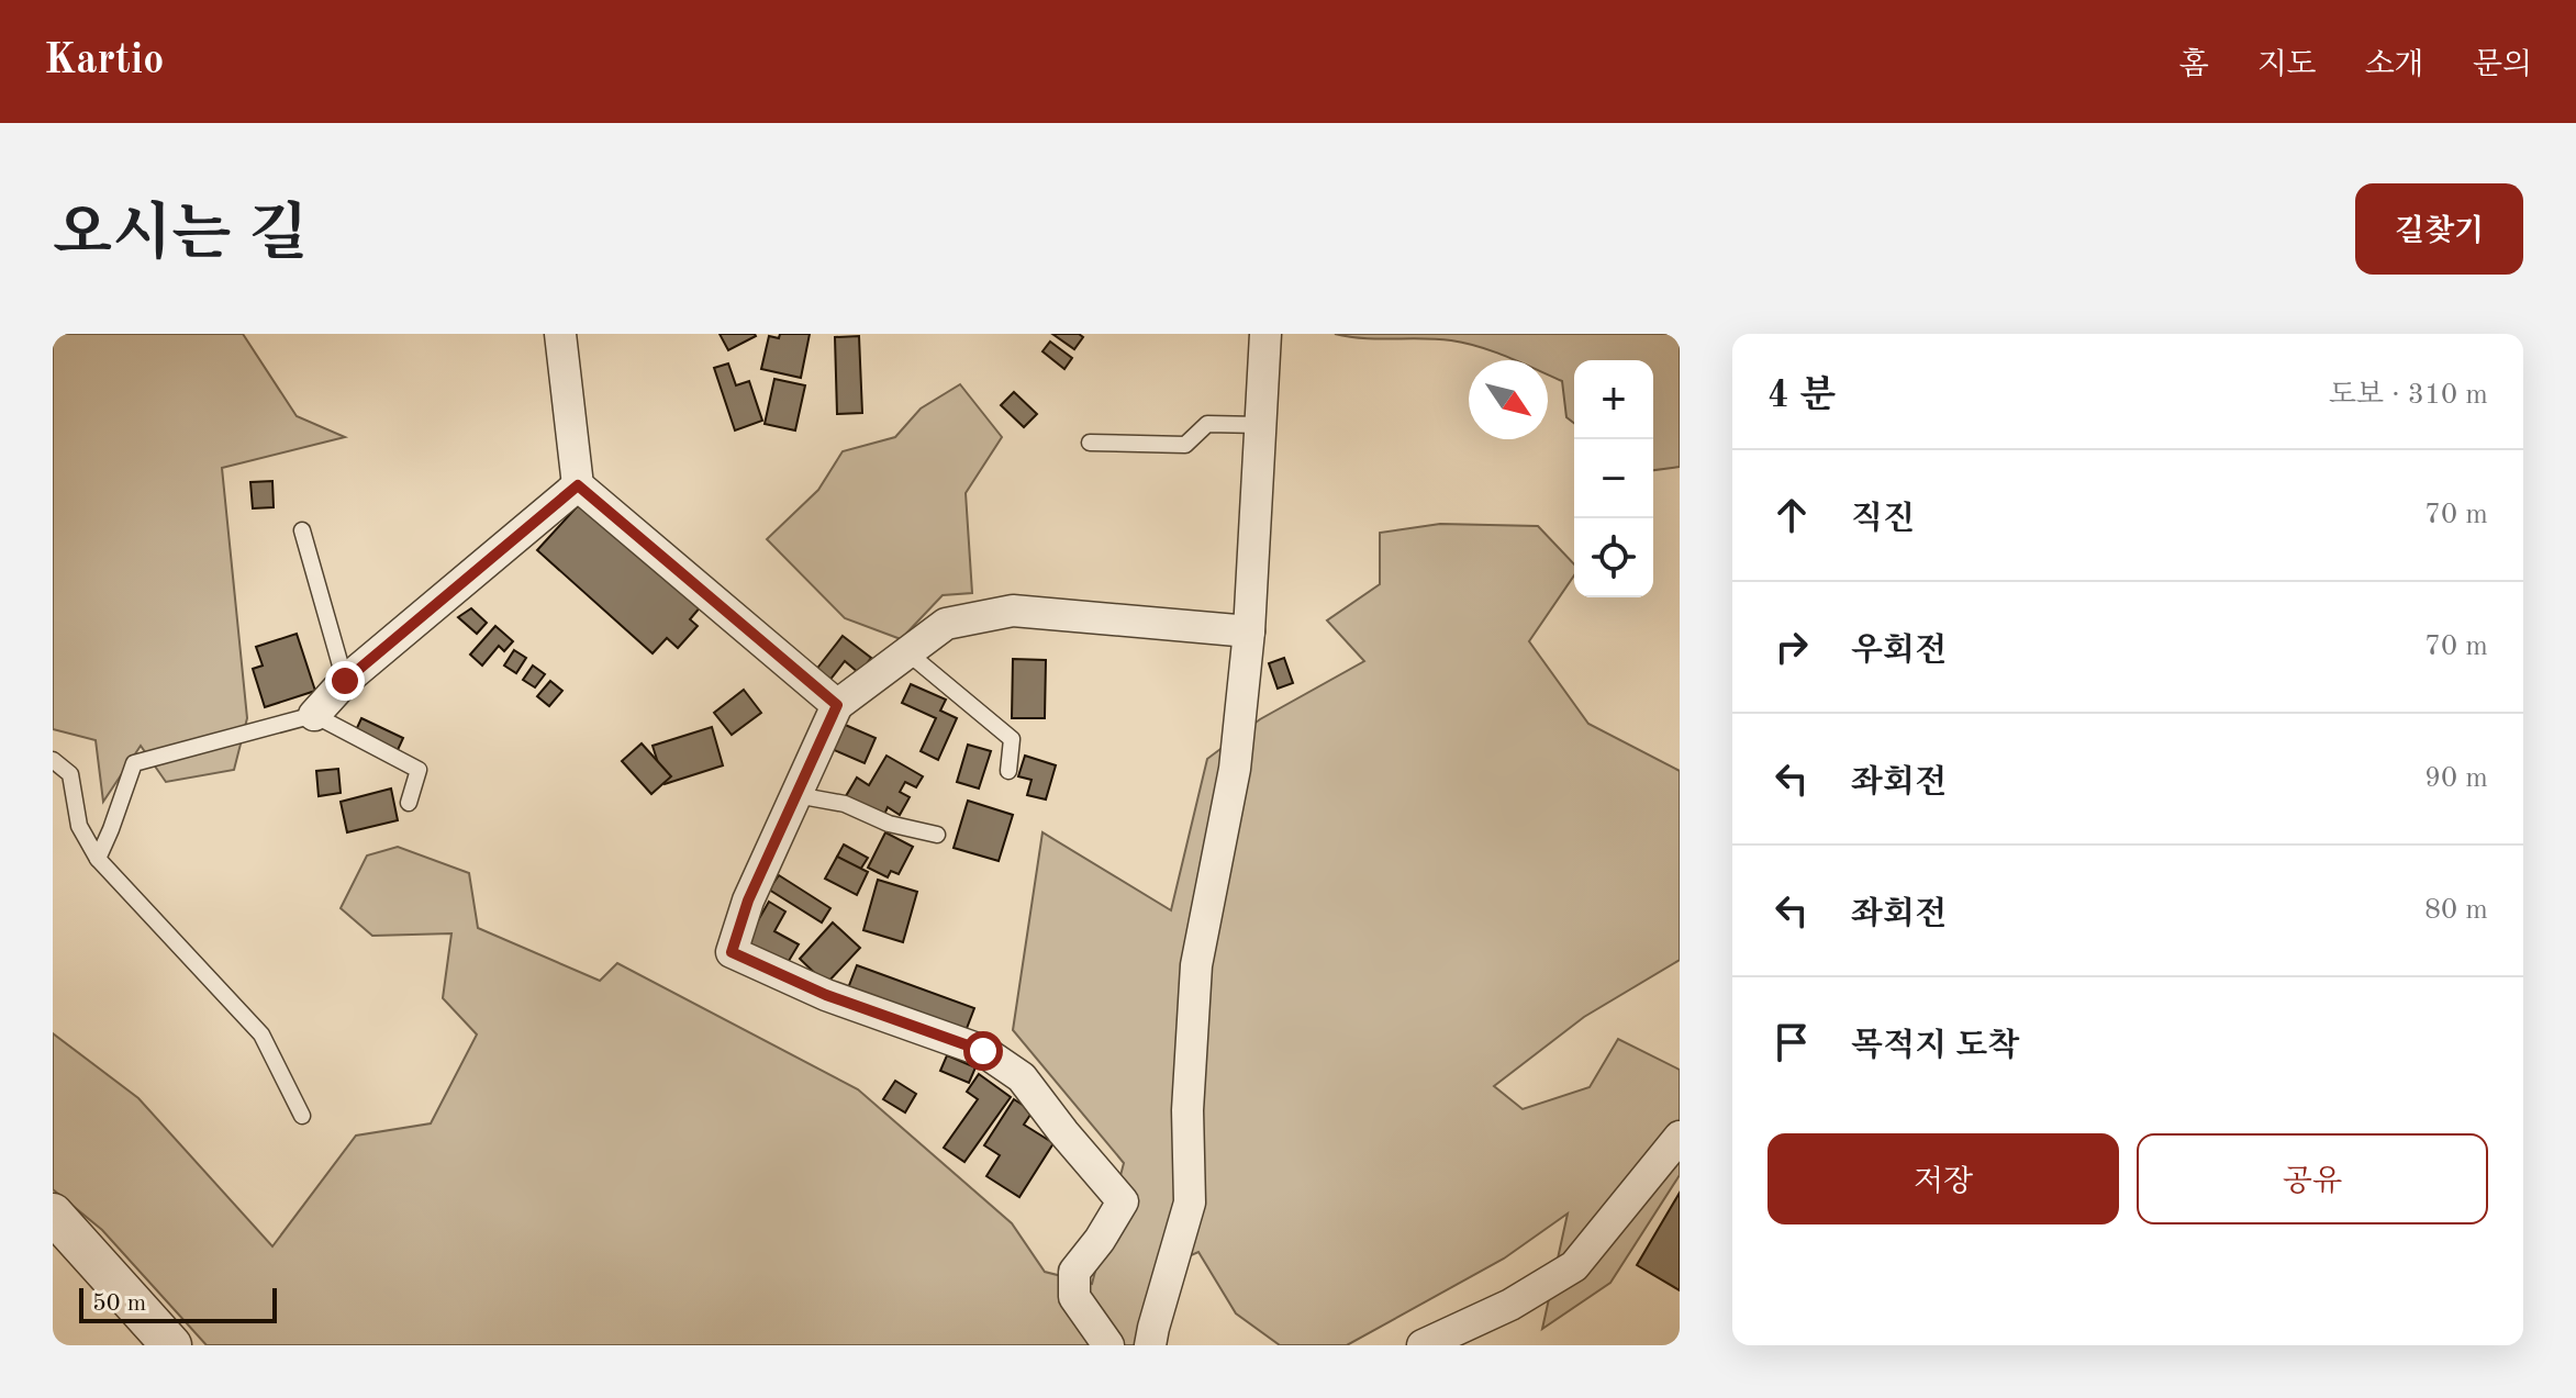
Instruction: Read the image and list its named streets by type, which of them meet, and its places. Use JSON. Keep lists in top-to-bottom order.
{
  "scale_bar": "50 m",
  "north": "bottom right",
  "page": {
    "header": "Kartio",
    "nav": [
      "홈",
      "지도",
      "소개",
      "문의"
    ],
    "title": "오시는 길",
    "buttons": [
      "길찾기",
      ["저장", "공유"]
    ],
    "heading": ["4 분", "도보 · 310 m"],
    "map_buttons": ["+", "−"],
    "list": [
      ["직진", "70 m"],
      ["우회전", "70 m"],
      ["좌회전", "90 m"],
      ["좌회전", "80 m"],
      "목적지 도착"
    ],
    "scale": "50 m"
  }
}
